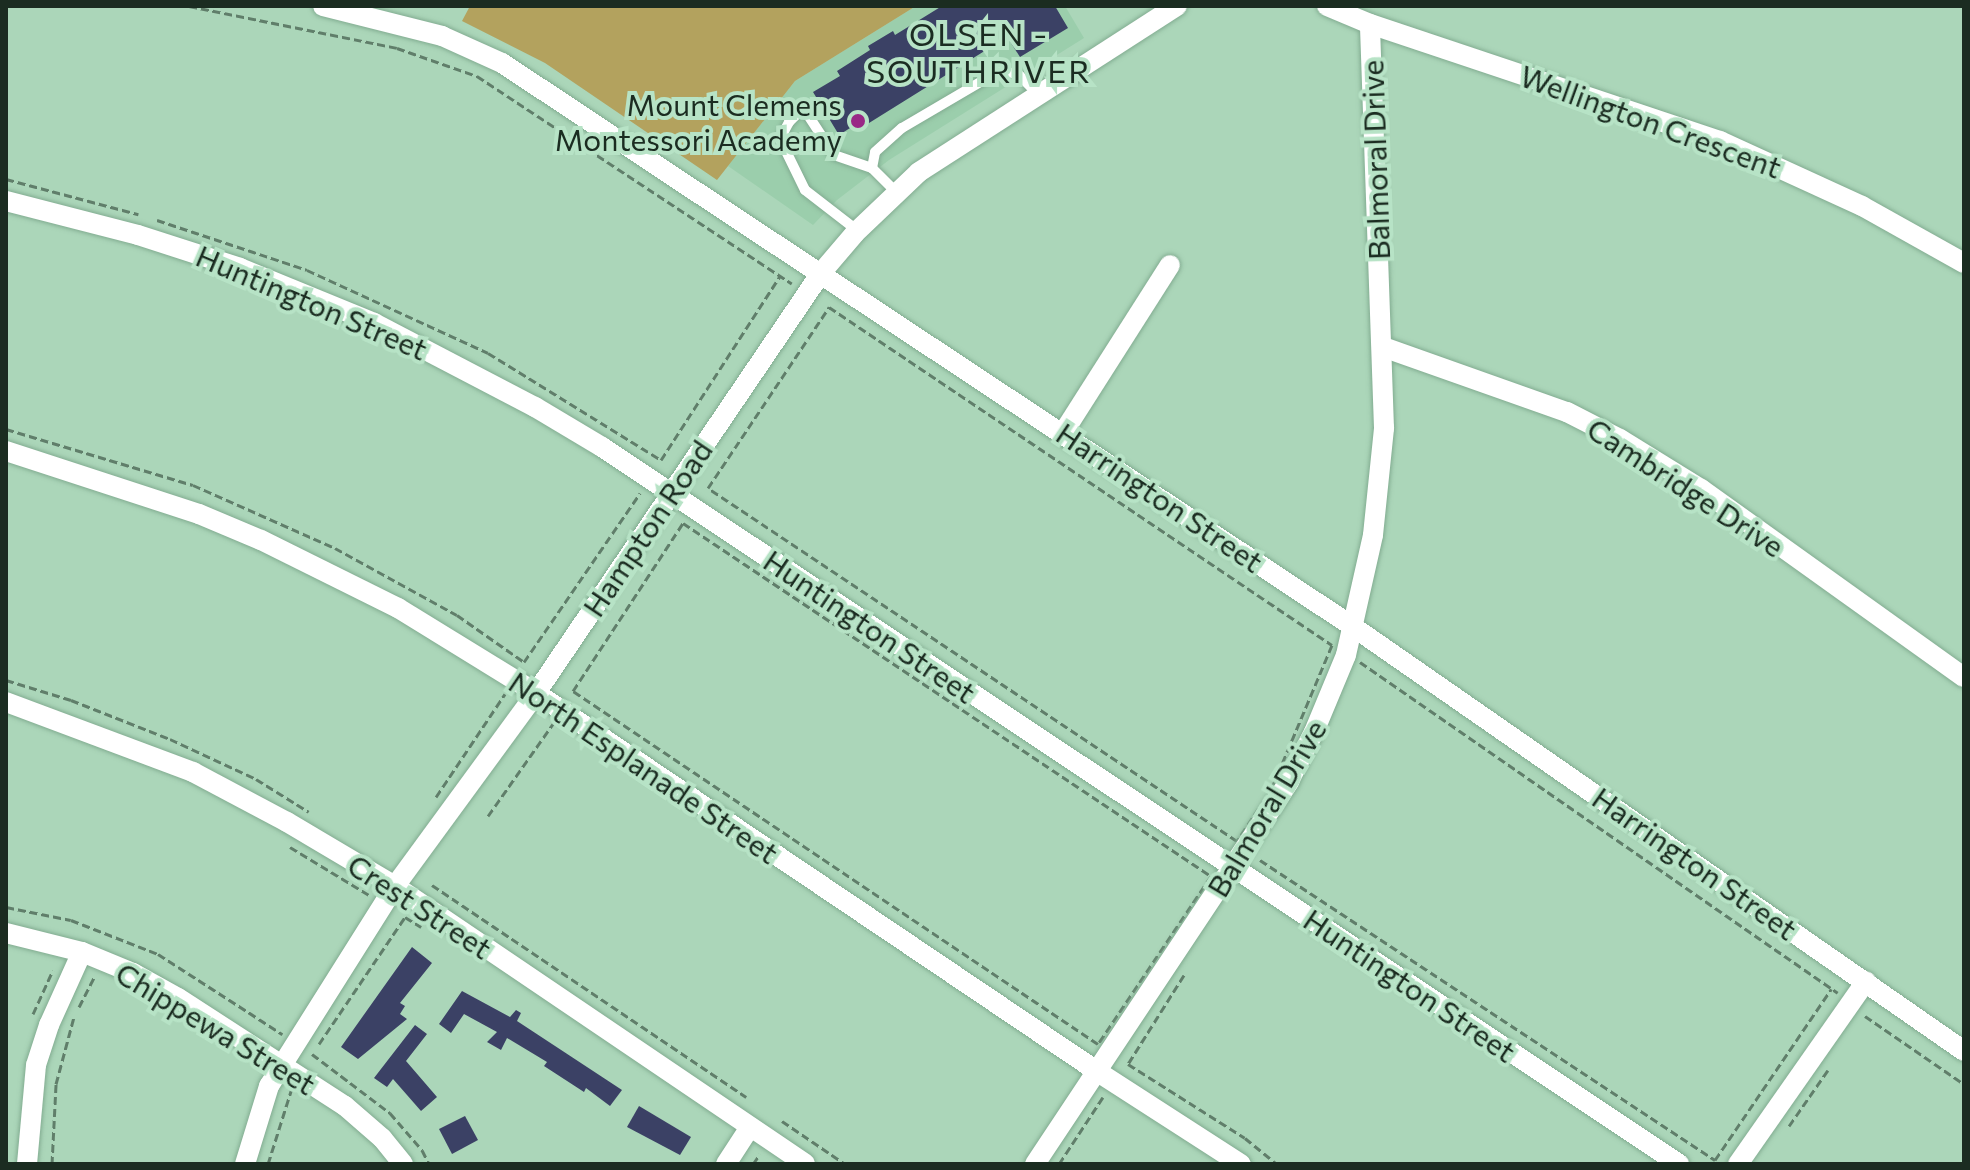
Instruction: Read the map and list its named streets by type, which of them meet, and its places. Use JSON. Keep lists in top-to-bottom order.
{
  "streets": {
    "street": [
      "Wellington Crescent",
      "Balmoral Drive",
      "Huntington Street",
      "Cambridge Drive",
      "Harrington Street",
      "Hampton Road",
      "North Esplanade Street",
      "Crest Street",
      "Chippewa Street"
    ]
  },
  "crossings": [
    ["Wellington Crescent", "Balmoral Drive"],
    ["Balmoral Drive", "Huntington Street"],
    ["Balmoral Drive", "Cambridge Drive"],
    ["Balmoral Drive", "Harrington Street"],
    ["Balmoral Drive", "North Esplanade Street"],
    ["Huntington Street", "Hampton Road"],
    ["Harrington Street", "Hampton Road"],
    ["Hampton Road", "North Esplanade Street"],
    ["Hampton Road", "Crest Street"],
    ["Hampton Road", "Chippewa Street"]
  ],
  "districts": ["OLSEN - SOUTHRIVER"],
  "places": ["Mount Clemens Montessori Academy"]
}
